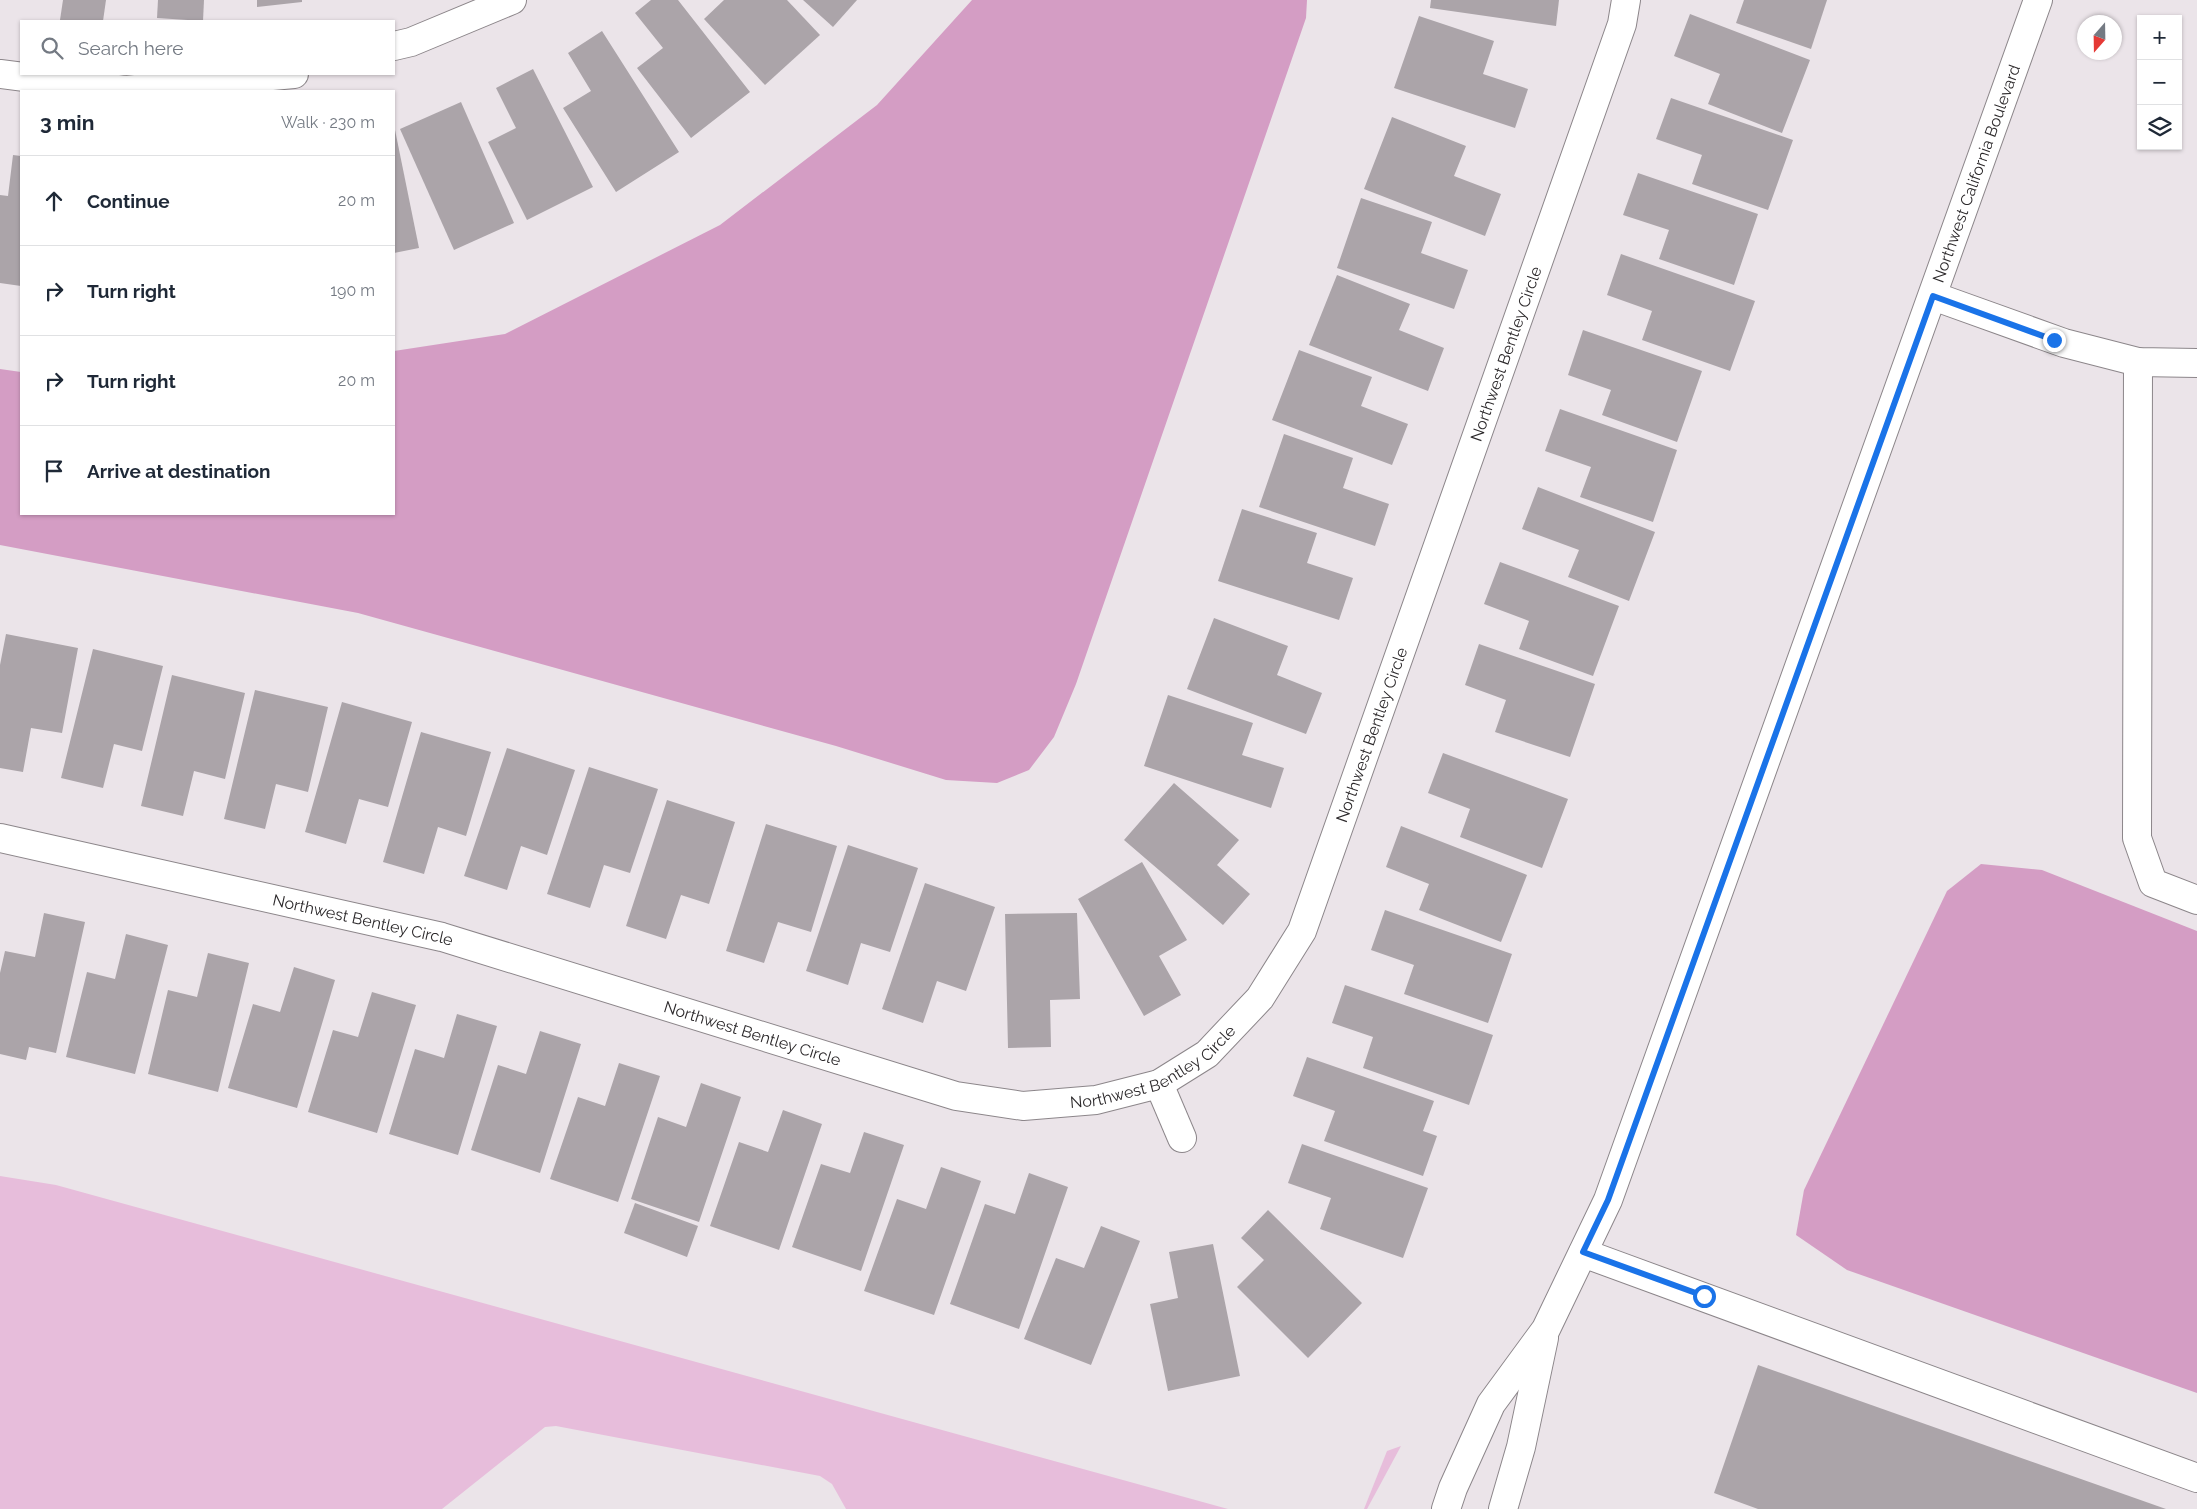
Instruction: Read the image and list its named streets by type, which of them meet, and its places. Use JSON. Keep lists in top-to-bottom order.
{
  "streets": {
    "street": ["Northwest California Boulevard", "Northwest Bentley Circle"]
  },
  "north": "bottom",
  "page": {
    "map_buttons": ["+", "−"],
    "search": "Search here",
    "heading": ["3 min", "Walk · 230 m"],
    "list": [
      ["Continue", "20 m"],
      ["Turn right", "190 m"],
      ["Turn right", "20 m"],
      "Arrive at destination"
    ]
  }
}
